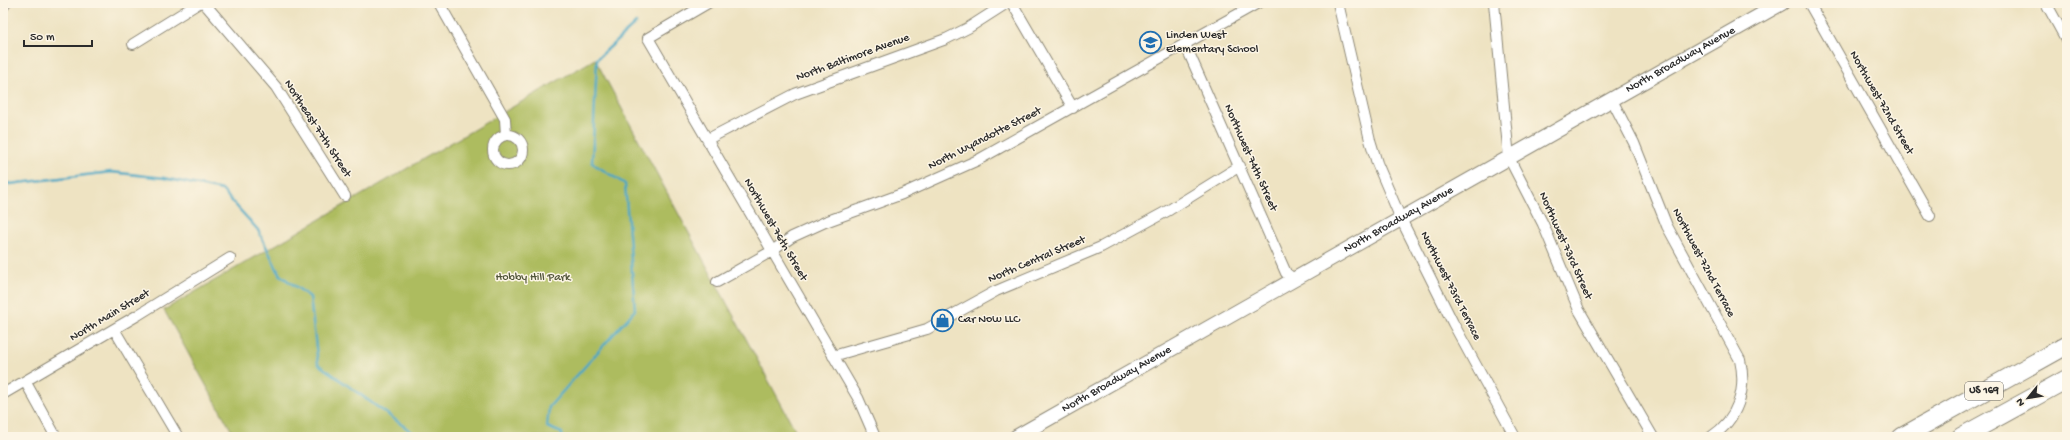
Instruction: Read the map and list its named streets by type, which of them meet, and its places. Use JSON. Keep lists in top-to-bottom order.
{
  "streets": {
    "highway": ["US 169"],
    "street": [
      "North Baltimore Avenue",
      "North Broadway Avenue",
      "Northwest 72nd Street",
      "Northeast 77th Street",
      "North Wyandotte Street",
      "Northwest 74th Street",
      "Northwest 76th Street",
      "Northwest 73rd Street",
      "North Central Street",
      "Northwest 72nd Terrace",
      "Northwest 73rd Terrace",
      "North Main Street"
    ]
  },
  "crossings": [
    ["North Baltimore Avenue", "Northwest 76th Street"],
    ["North Broadway Avenue", "Northwest 74th Street"],
    ["North Broadway Avenue", "Northwest 73rd Street"],
    ["North Broadway Avenue", "Northwest 72nd Terrace"],
    ["North Broadway Avenue", "Northwest 73rd Terrace"],
    ["North Wyandotte Street", "Northwest 74th Street"],
    ["North Wyandotte Street", "Northwest 76th Street"],
    ["Northwest 74th Street", "North Central Street"],
    ["Northwest 76th Street", "North Central Street"]
  ],
  "parks": ["Hobby Hill Park"],
  "places": {
    "school or university": ["Linden West Elementary School"],
    "shop": ["Car Now LLC"]
  },
  "scale_bar": "50 m",
  "north": "bottom left"
}
